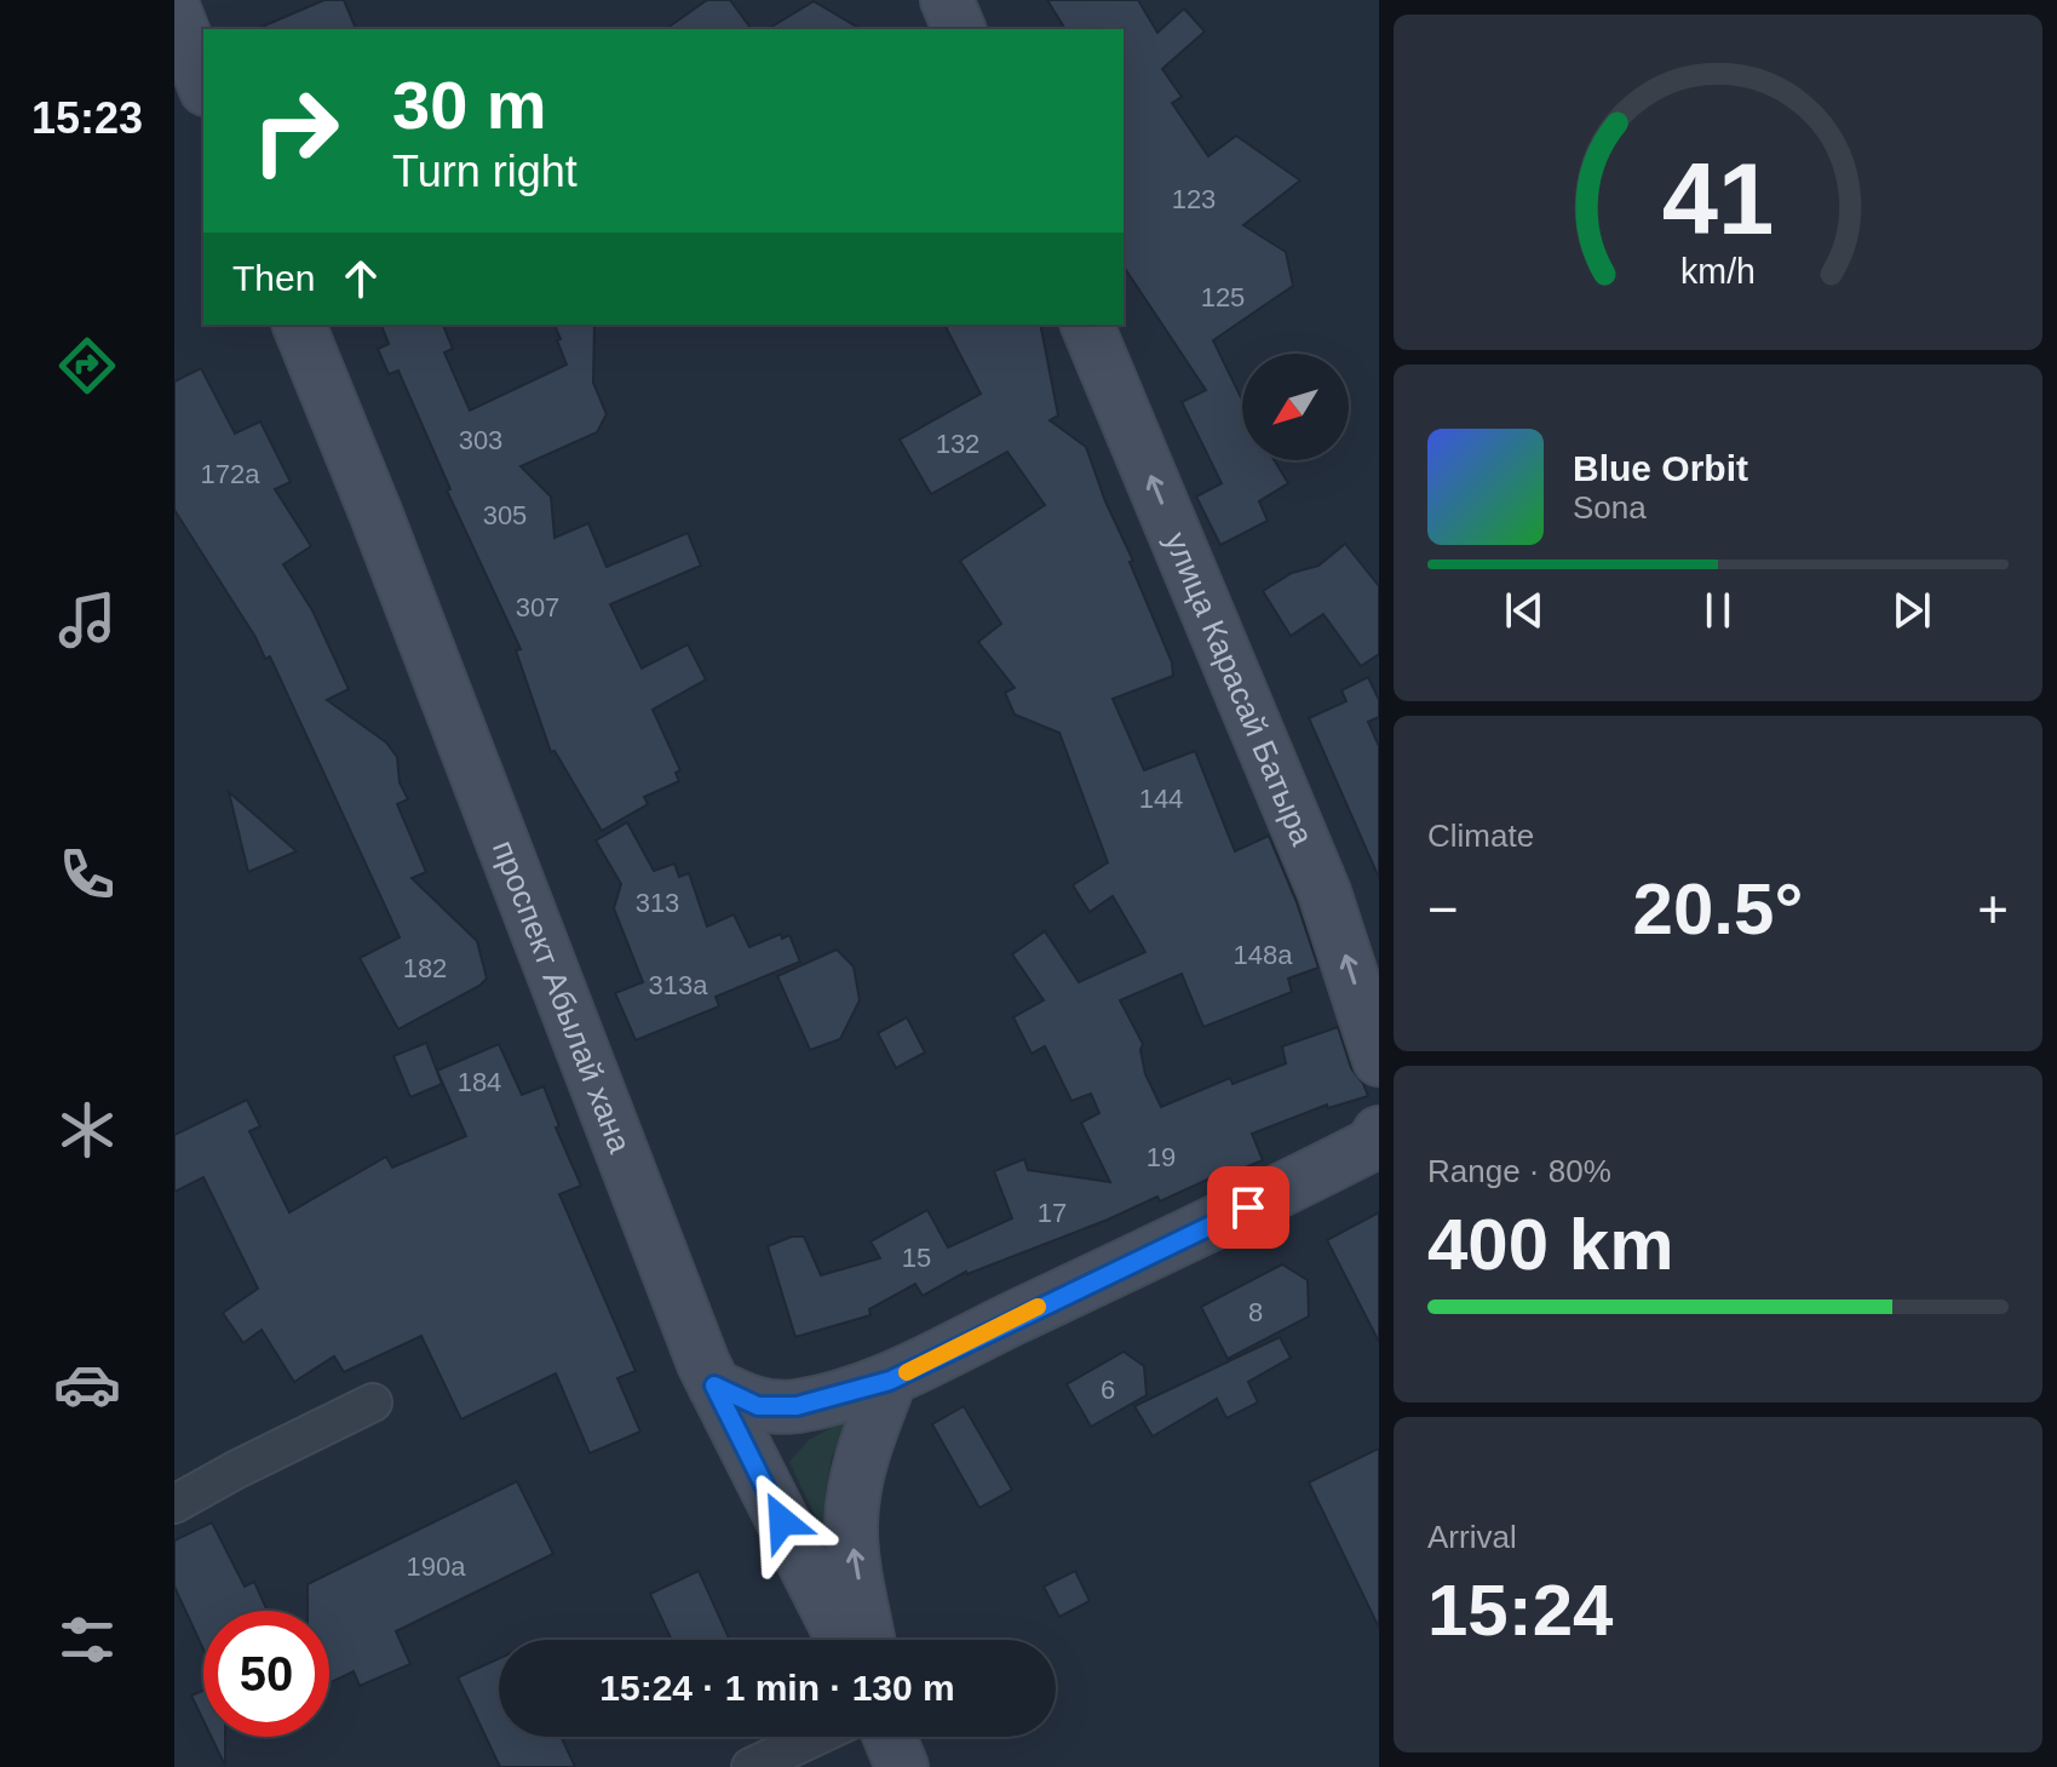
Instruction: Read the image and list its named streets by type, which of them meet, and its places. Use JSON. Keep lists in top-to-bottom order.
{
  "streets": {
    "main road": ["улица Карасай Батыра", "проспект Абылай хана"]
  },
  "one_way": ["улица Карасай Батыра"],
  "house_numbers": [
    "123",
    "125",
    "303",
    "132",
    "172а",
    "305",
    "307",
    "144",
    "313",
    "148а",
    "182",
    "313а",
    "184",
    "19",
    "17",
    "15",
    "8",
    "6",
    "190а"
  ],
  "north": "bottom left",
  "page": {
    "tabs": "15:23",
    "turn": ["30 m", "Turn right"],
    "then": "Then",
    "song": ["Blue Orbit", "Sona"],
    "tile": [
      "Climate",
      ["Range · 80%", "400 km"],
      ["Arrival", "15:24"]
    ],
    "heat": ["−", "20.5°", "+"],
    "limit": "50",
    "trip": "15:24 · 1 min · 130 m",
    "gauge": ["41", "km/h"]
  }
}
